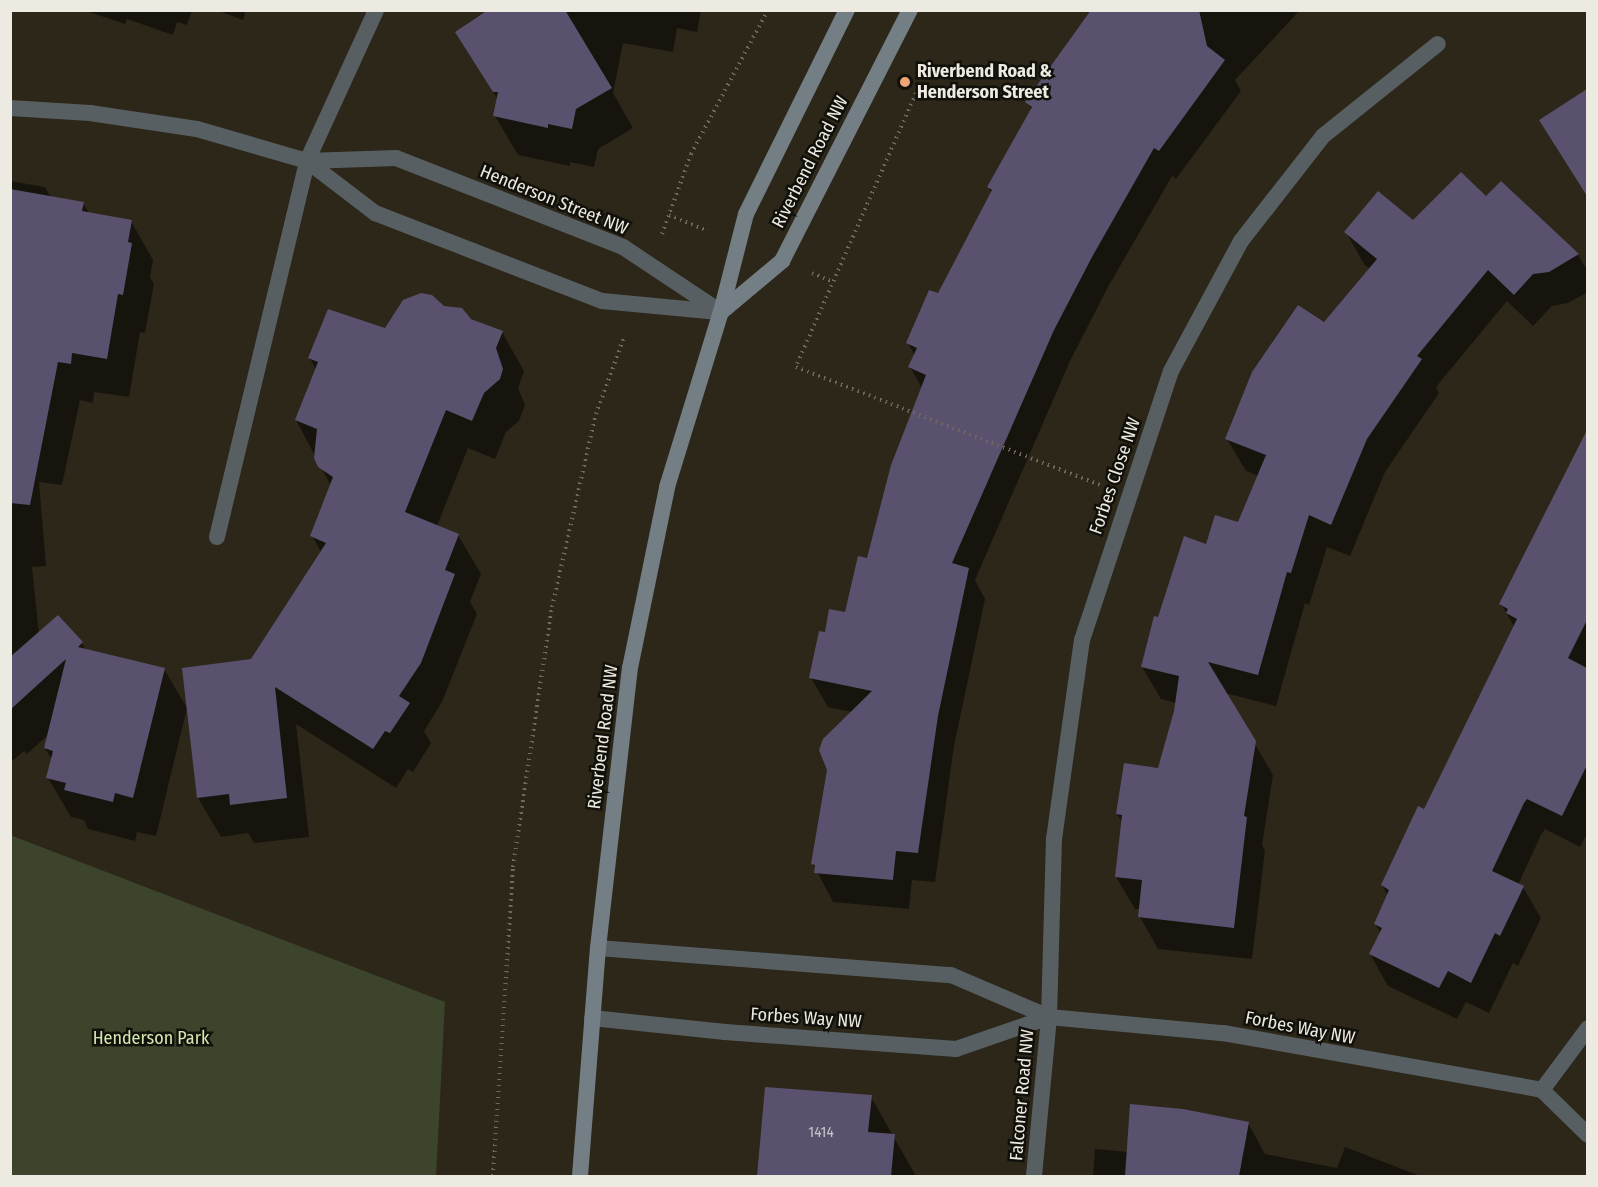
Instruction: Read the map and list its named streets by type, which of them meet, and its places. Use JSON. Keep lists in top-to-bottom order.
{
  "streets": {
    "main road": ["Riverbend Road NW"],
    "street": [
      "Henderson Street NW",
      "Forbes Close NW",
      "Forbes Way NW",
      "Falconer Road NW"
    ]
  },
  "crossings": [
    ["Riverbend Road NW", "Henderson Street NW"],
    ["Riverbend Road NW", "Forbes Way NW"],
    ["Forbes Close NW", "Forbes Way NW"],
    ["Forbes Close NW", "Falconer Road NW"],
    ["Forbes Way NW", "Falconer Road NW"]
  ],
  "parks": ["Henderson Park"],
  "places": ["Riverbend Road & Henderson Street"],
  "house_numbers": ["1414"]
}
